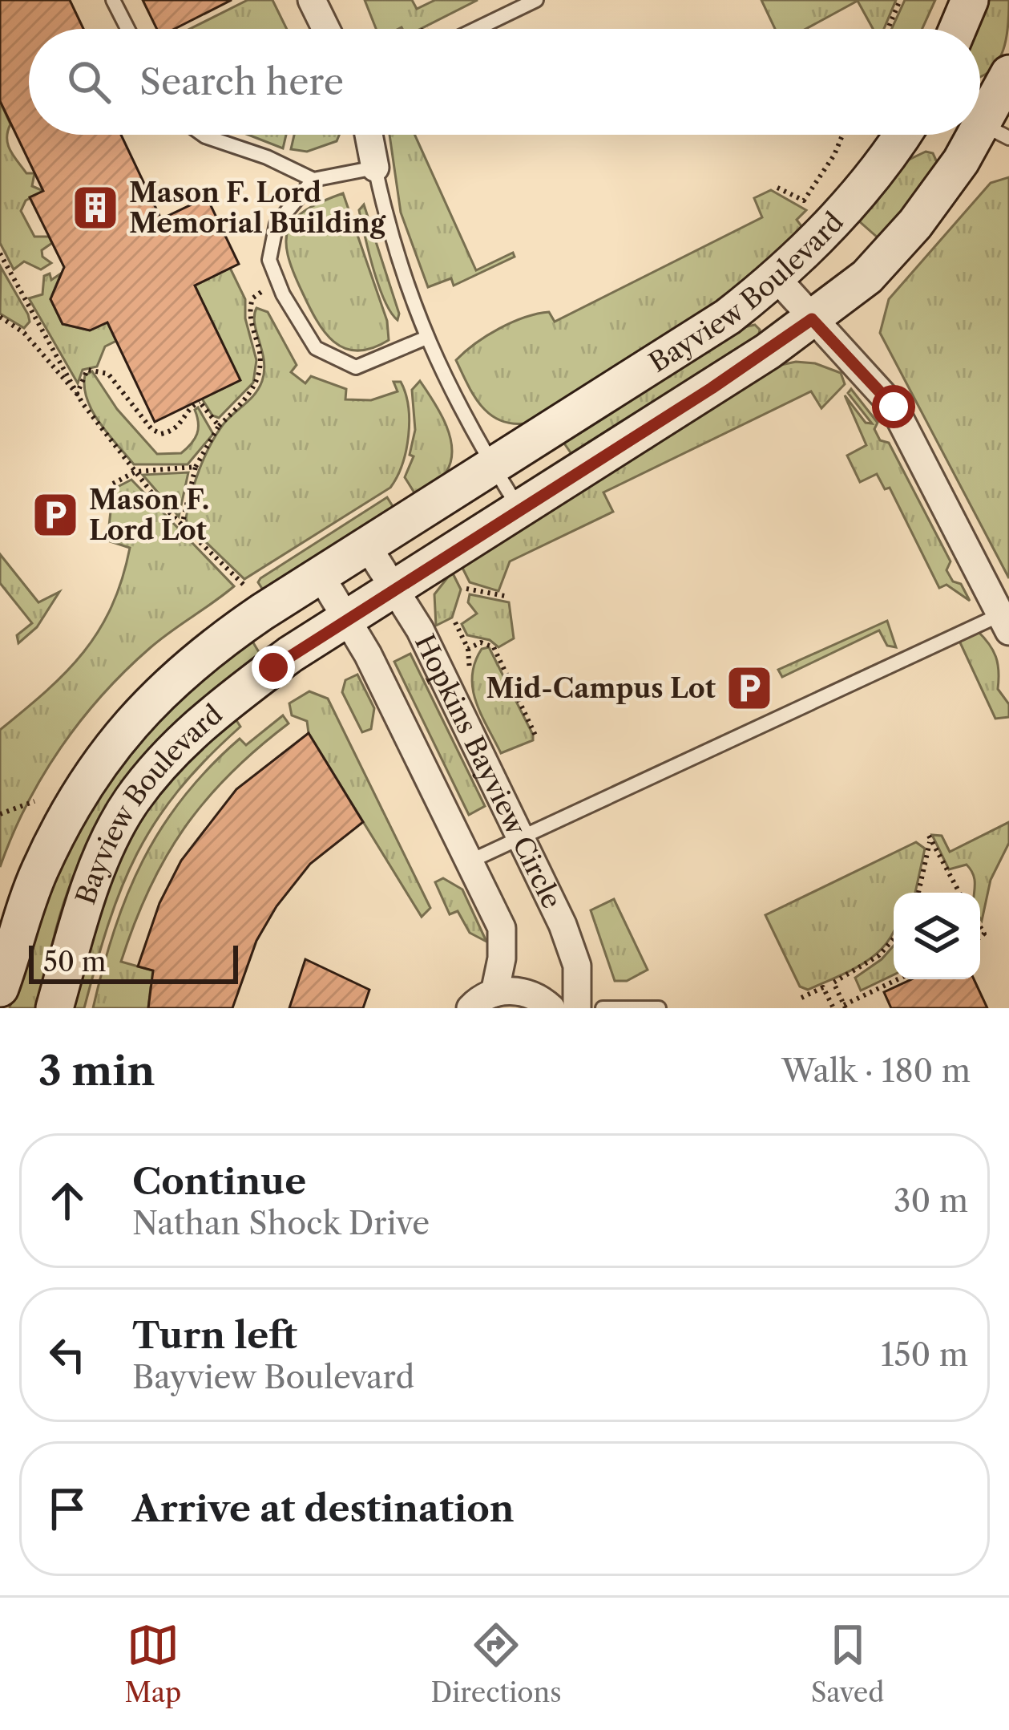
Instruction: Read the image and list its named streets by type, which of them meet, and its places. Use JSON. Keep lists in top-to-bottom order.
{
  "streets": {
    "street": ["Bayview Boulevard", "Hopkins Bayview Circle"]
  },
  "crossings": [
    ["Bayview Boulevard", "Hopkins Bayview Circle"]
  ],
  "places": {
    "building": ["Mason F. Lord Memorial Building"],
    "parking": ["Mason F. Lord Lot", "Mid-Campus Lot"]
  },
  "scale_bar": "50 m",
  "page": {
    "search": "Search here",
    "scale": "50 m",
    "heading": ["3 min", "Walk · 180 m"],
    "list": [
      ["Continue", "Nathan Shock Drive", "30 m"],
      ["Turn left", "Bayview Boulevard", "150 m"],
      "Arrive at destination"
    ],
    "nav": ["Map", "Directions", "Saved"]
  }
}
